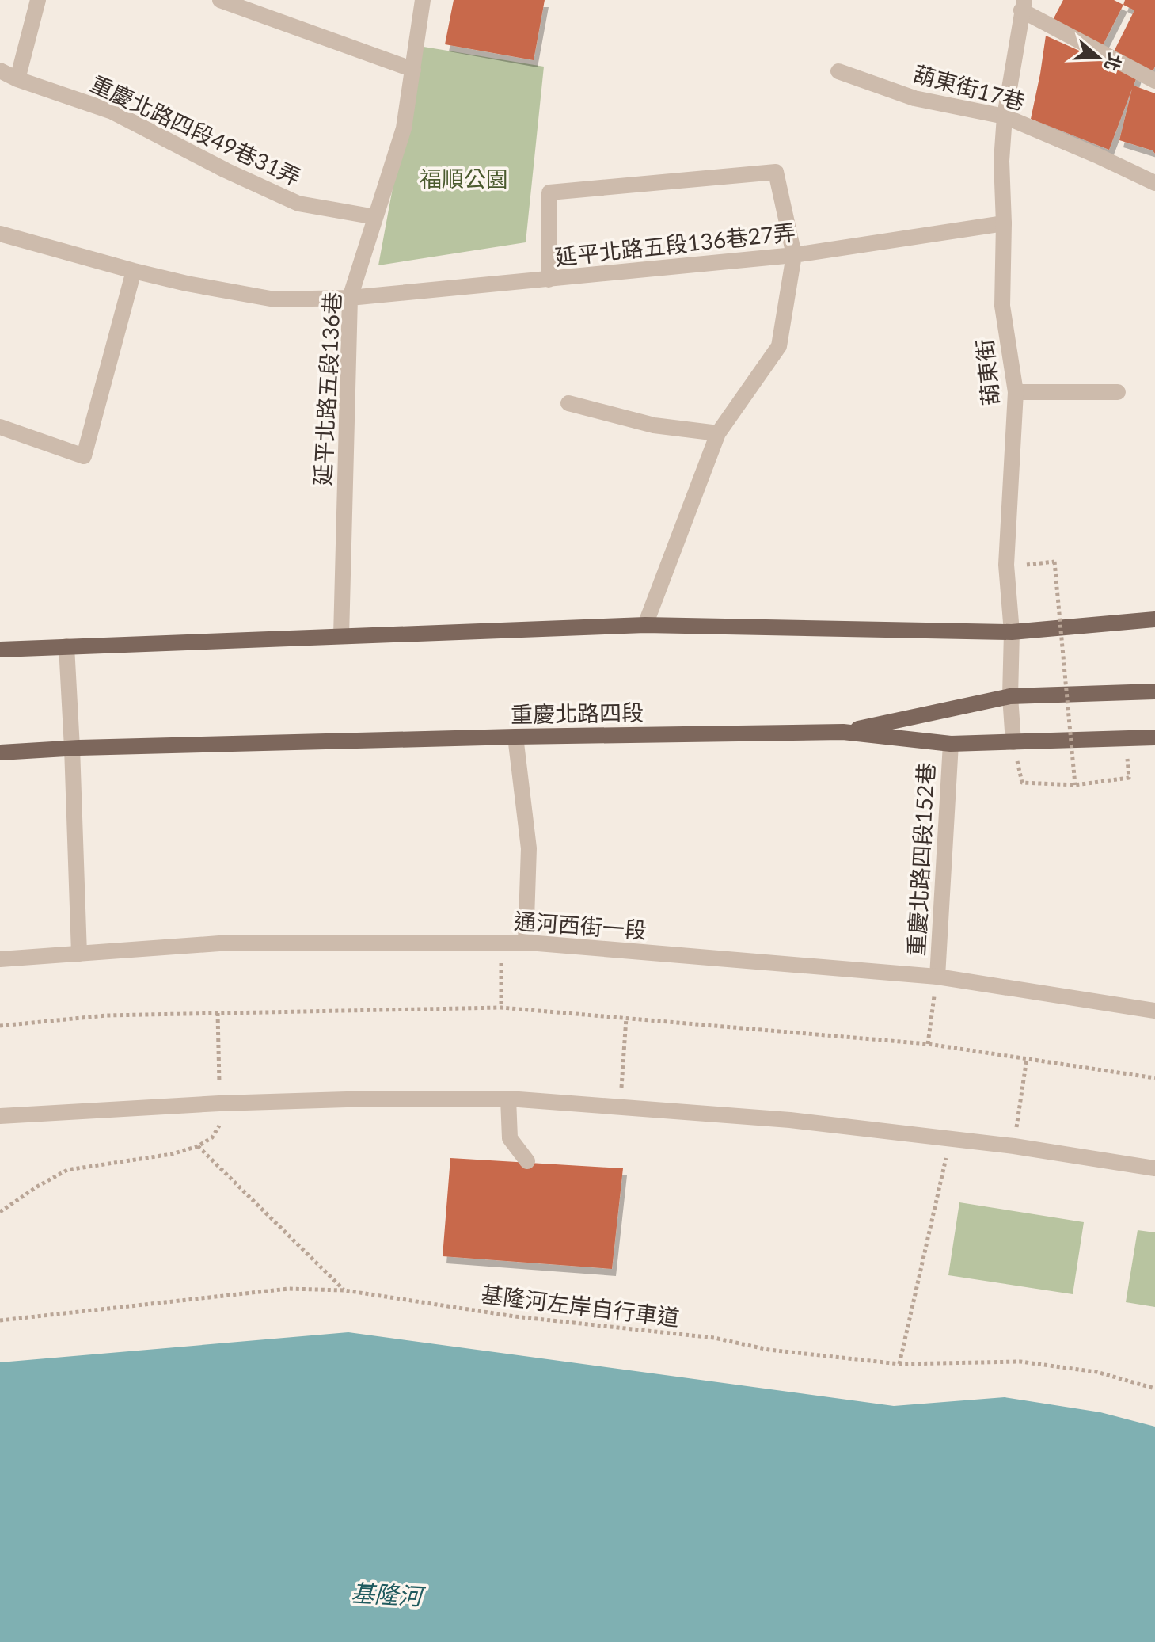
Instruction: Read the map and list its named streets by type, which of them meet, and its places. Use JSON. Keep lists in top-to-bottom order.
{
  "streets": {
    "main road": ["重慶北路四段"],
    "street": [
      "葫東街17巷",
      "重慶北路四段49巷31弄",
      "延平北路五段136巷27弄",
      "葫東街",
      "延平北路五段136巷",
      "重慶北路四段152巷",
      "通河西街一段"
    ],
    "path": ["基隆河左岸自行車道"]
  },
  "crossings": [
    ["葫東街17巷", "葫東街"],
    ["重慶北路四段49巷31弄", "延平北路五段136巷"],
    ["延平北路五段136巷27弄", "葫東街"],
    ["延平北路五段136巷27弄", "延平北路五段136巷"],
    ["葫東街", "重慶北路四段"],
    ["重慶北路四段", "重慶北路四段152巷"],
    ["重慶北路四段152巷", "通河西街一段"]
  ],
  "water": ["基隆河"],
  "parks": ["福順公園"],
  "north": "right"
}
